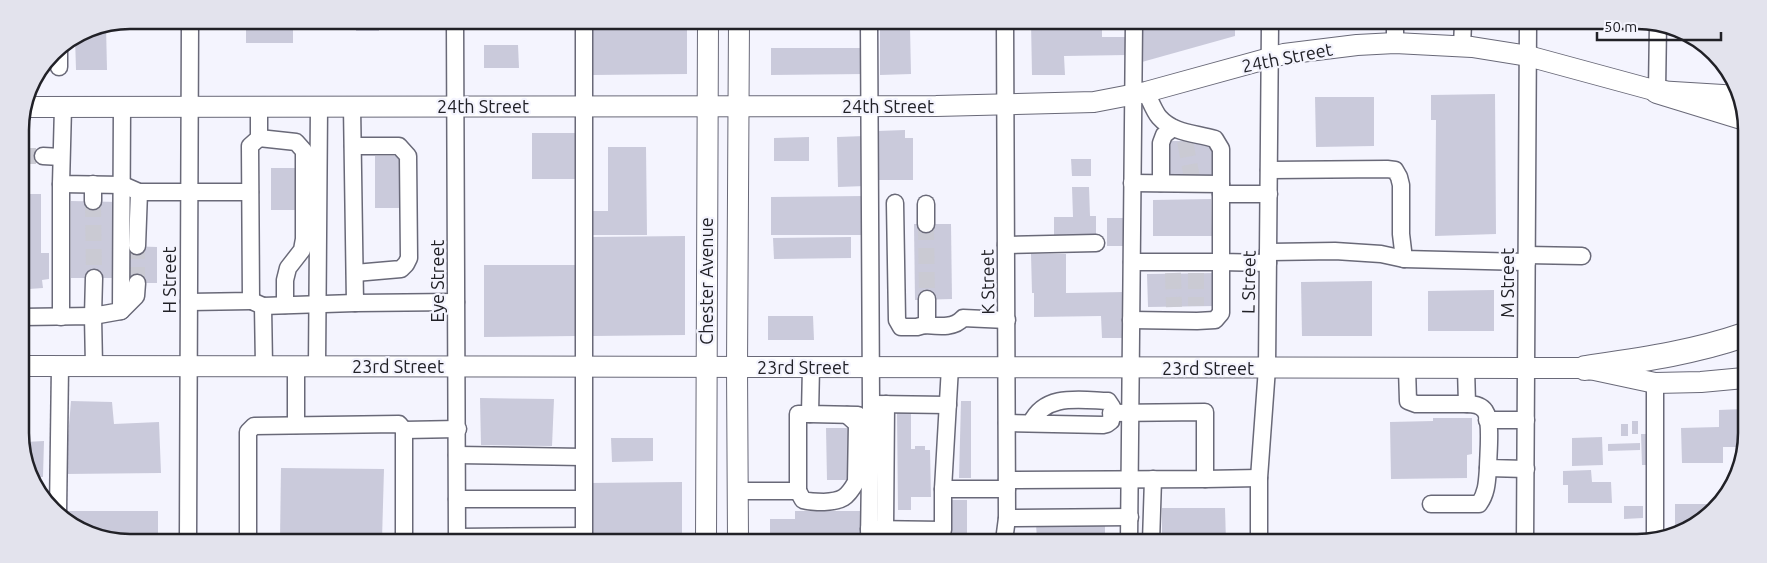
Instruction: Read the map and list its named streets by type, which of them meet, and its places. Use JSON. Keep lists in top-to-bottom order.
{
  "streets": {
    "main road": ["24th Street", "Chester Avenue", "23rd Street"],
    "street": [
      "H Street",
      "Eye Street",
      "K Street",
      "L Street",
      "M Street"
    ]
  },
  "crossings": [
    ["24th Street", "H Street"],
    ["24th Street", "Eye Street"],
    ["24th Street", "Chester Avenue"],
    ["24th Street", "K Street"],
    ["24th Street", "L Street"],
    ["24th Street", "M Street"],
    ["H Street", "23rd Street"],
    ["Eye Street", "23rd Street"],
    ["Chester Avenue", "23rd Street"],
    ["K Street", "23rd Street"],
    ["L Street", "23rd Street"],
    ["M Street", "23rd Street"]
  ],
  "scale_bar": "50 m"
}
